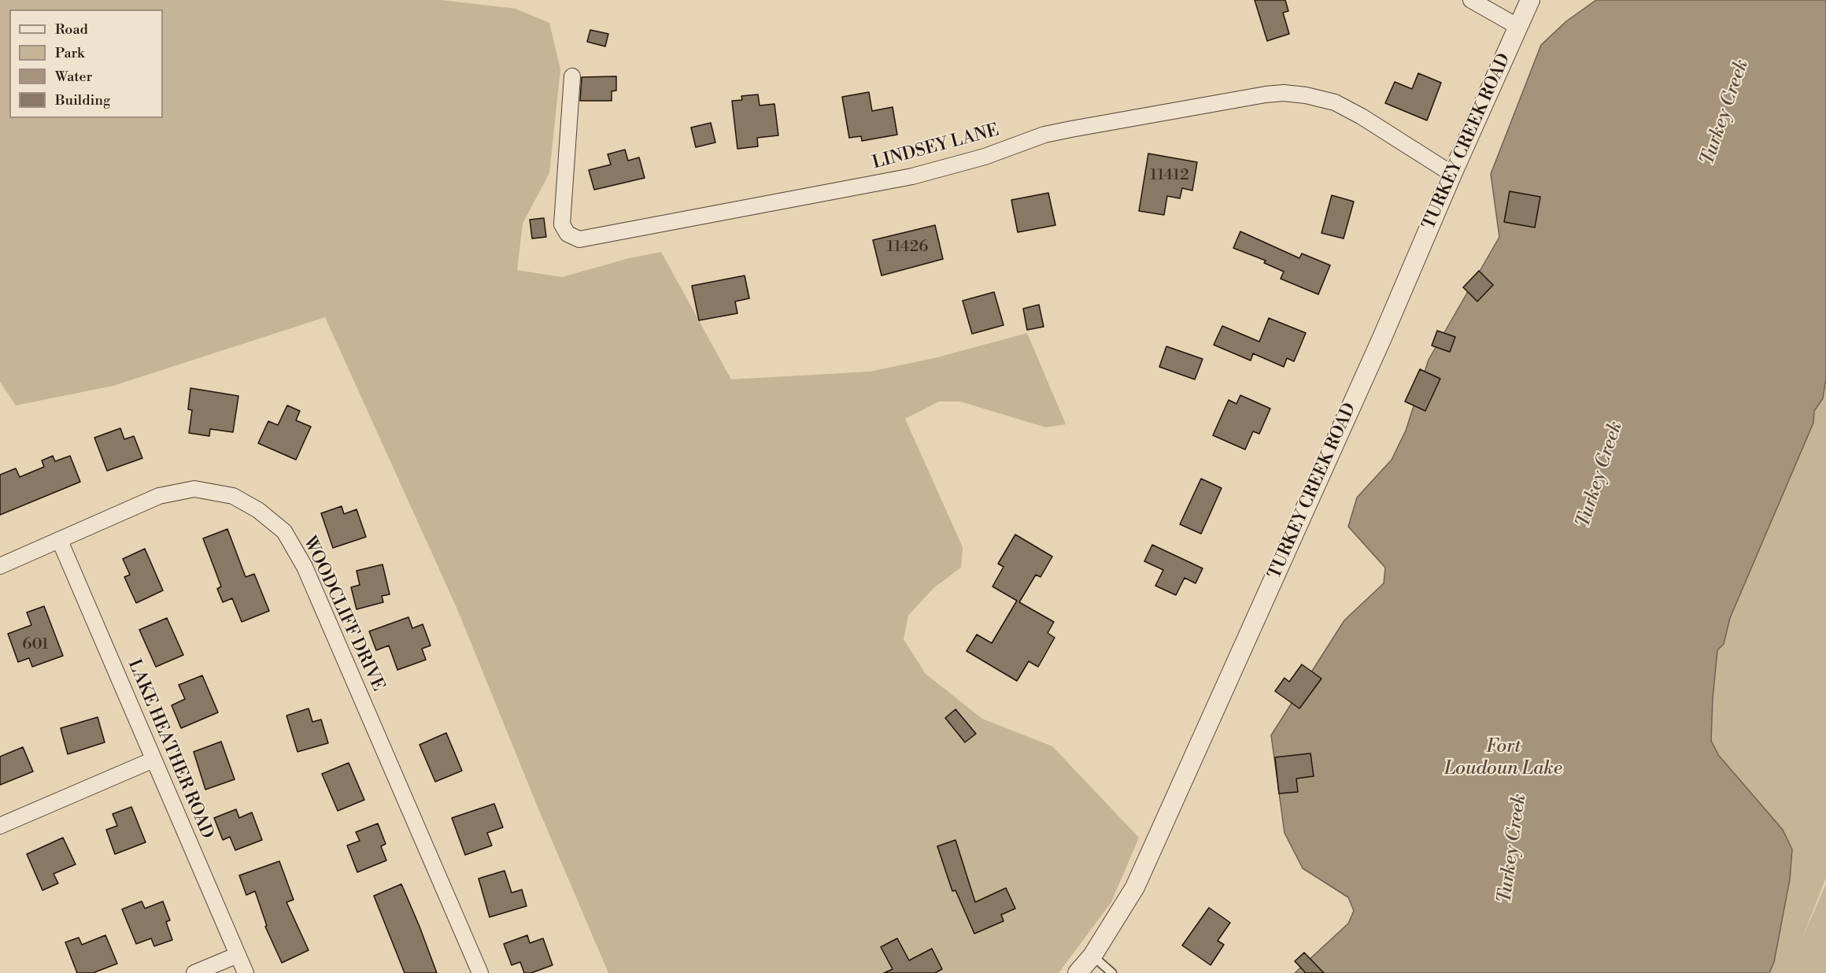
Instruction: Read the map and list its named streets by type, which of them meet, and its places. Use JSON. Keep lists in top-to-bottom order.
{
  "streets": {
    "street": [
      "TURKEY CREEK ROAD",
      "LINDSEY LANE",
      "WOODCLIFF DRIVE",
      "LAKE HEATHER ROAD"
    ]
  },
  "crossings": [
    ["TURKEY CREEK ROAD", "LINDSEY LANE"],
    ["WOODCLIFF DRIVE", "LAKE HEATHER ROAD"]
  ],
  "water": ["Turkey Creek", "Fort Loudoun Lake"],
  "house_numbers": ["11412", "11426", "601"],
  "legend": [
    "Road",
    "Park",
    "Water",
    "Building"
  ]
}
